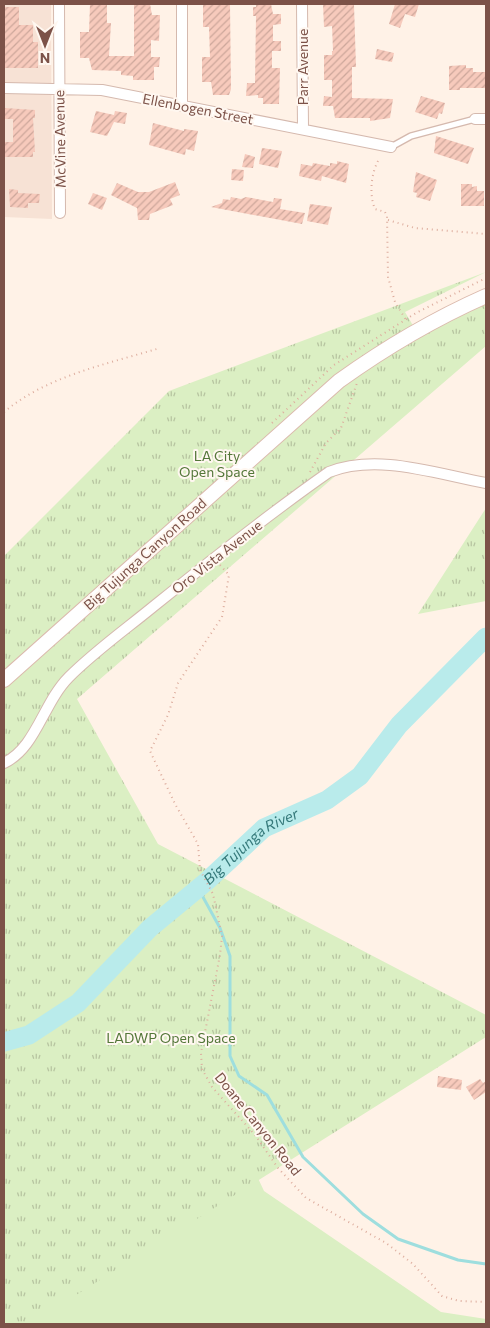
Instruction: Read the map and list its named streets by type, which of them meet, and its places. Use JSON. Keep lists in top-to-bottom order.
{
  "streets": {
    "street": [
      "Parr Avenue",
      "Ellenbogen Street",
      "McVine Avenue",
      "Big Tujunga Canyon Road",
      "Oro Vista Avenue"
    ],
    "path": ["Doane Canyon Road"]
  },
  "crossings": [
    ["Parr Avenue", "Ellenbogen Street"],
    ["Ellenbogen Street", "McVine Avenue"],
    ["Oro Vista Avenue", "Doane Canyon Road"]
  ],
  "water": ["Big Tujunga River"],
  "parks": ["LA City Open Space", "LADWP Open Space"],
  "north": "bottom"
}
